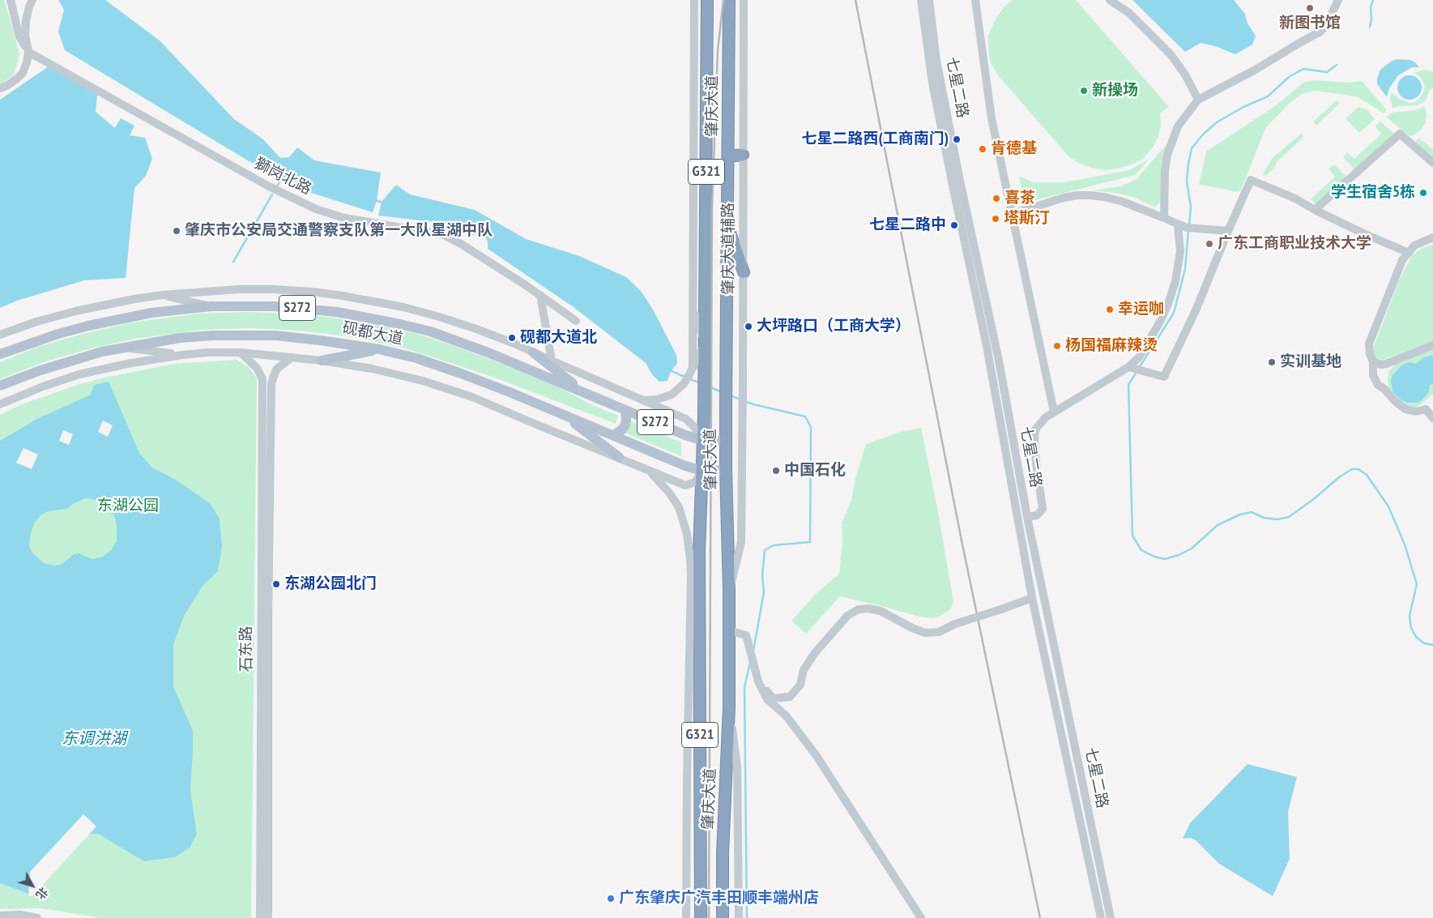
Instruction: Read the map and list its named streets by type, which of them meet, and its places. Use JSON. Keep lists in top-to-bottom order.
{
  "streets": {
    "highway": ["肇庆大道", "G321"],
    "main road": ["S272", "砚都大道"],
    "street": [
      "七星二路",
      "獅岗北路",
      "肇庆大道辅路",
      "石东路"
    ]
  },
  "crossings": [
    ["肇庆大道", "肇庆大道辅路"],
    ["肇庆大道", "砚都大道"]
  ],
  "water": ["东调洪湖"],
  "parks": ["东湖公园"],
  "places": [
    "新图书馆",
    "新操场",
    "七星二路西(工商南门)",
    "肯德基",
    "学生宿舍5栋",
    "喜茶",
    "塔斯汀",
    "七星二路中",
    "肇庆市公安局交通警察支队第一大队星湖中队",
    "广东工商职业技术大学",
    "幸运咖",
    "大坪路口（工商大学）",
    "砚都大道北",
    "杨国福麻辣烫",
    "实训基地",
    "中国石化",
    "东湖公园北门",
    "广东肇庆广汽丰田顺丰端州店"
  ],
  "north": "bottom right"
}
